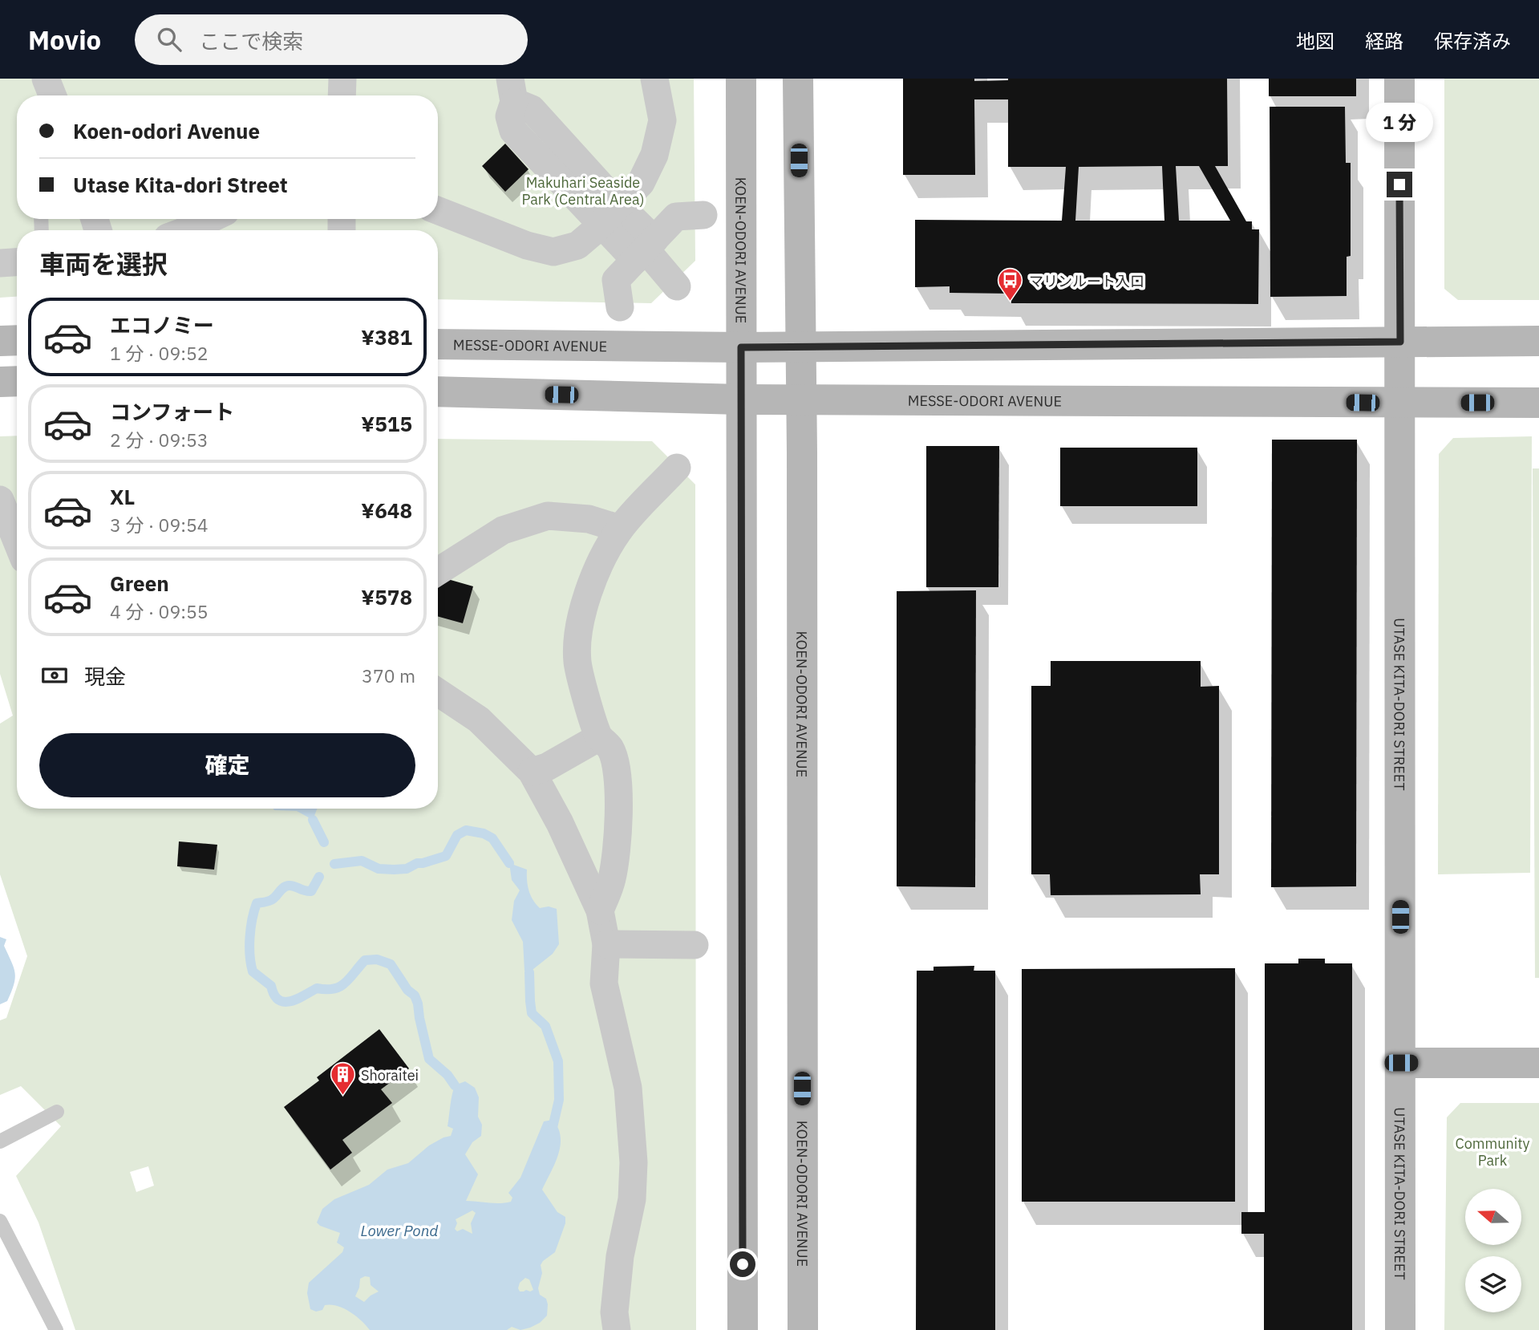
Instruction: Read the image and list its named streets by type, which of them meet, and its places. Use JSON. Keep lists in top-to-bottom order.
{
  "streets": {
    "street": ["KOEN-ODORI AVENUE", "MESSE-ODORI AVENUE", "UTASE KITA-DORI STREET"]
  },
  "crossings": [
    ["KOEN-ODORI AVENUE", "MESSE-ODORI AVENUE"],
    ["MESSE-ODORI AVENUE", "UTASE KITA-DORI STREET"]
  ],
  "water": ["Lower Pond"],
  "parks": ["Makuhari Seaside Park (Central Area)", "Community Park"],
  "places": {
    "bus stop": ["マリンルート入口"],
    "building": ["Shoraitei"]
  },
  "north": "left",
  "page": {
    "header": "Movio",
    "search": "ここで検索",
    "nav": ["地図", "経路", "保存済み"],
    "banner": ["Koen-odori Avenue", "Utase Kita-dori Street"],
    "bubble": "1 分",
    "heading": "車両を選択",
    "list": [
      {
        "name": "エコノミー",
        "note": "1 分 · 09:52",
        "value": "¥381"
      },
      {
        "name": "コンフォート",
        "note": "2 分 · 09:53",
        "value": "¥515"
      },
      {
        "name": "XL",
        "note": "3 分 · 09:54",
        "value": "¥648"
      },
      {
        "name": "Green",
        "note": "4 分 · 09:55",
        "value": "¥578"
      }
    ],
    "pay": ["現金", "370 m"],
    "buttons": "確定"
  }
}
